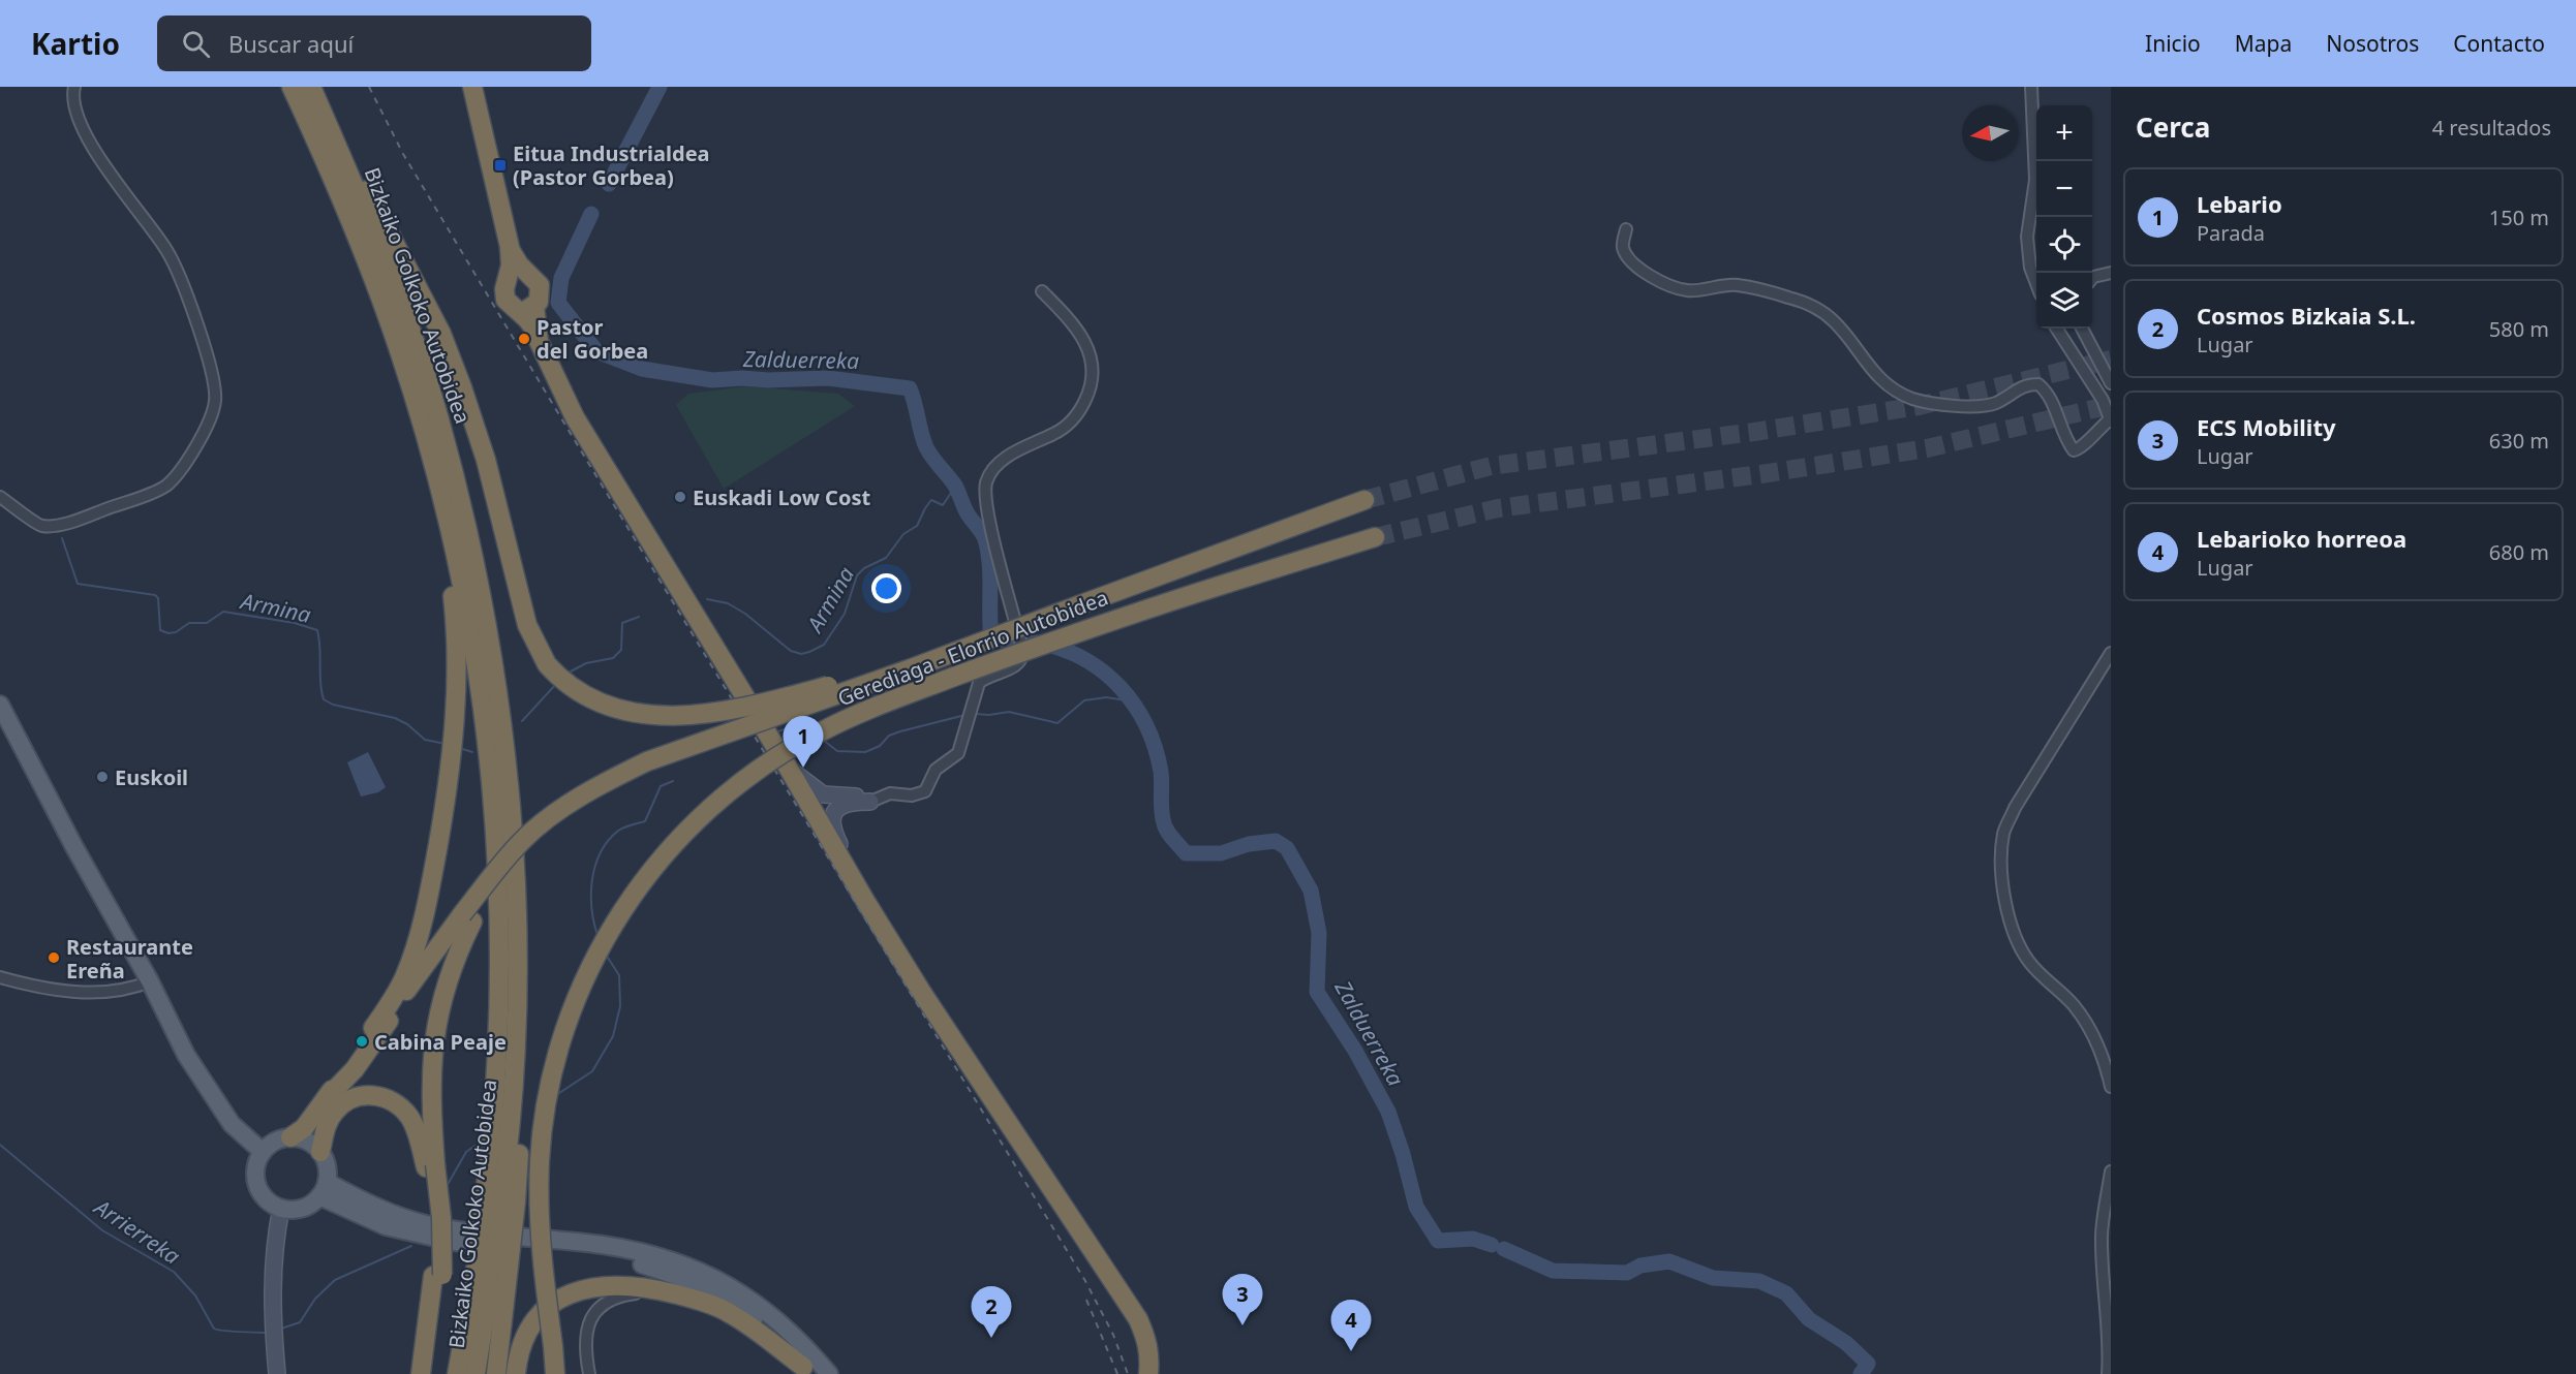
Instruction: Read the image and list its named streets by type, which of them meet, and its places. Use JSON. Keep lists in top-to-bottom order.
{
  "streets": {
    "highway": ["Bizkaiko Golkoko Autobidea", "Gerediaga - Elorrio Autobidea"]
  },
  "water": ["Zalduerreka", "Armina", "Arrierreka"],
  "places": {
    "transit": ["Eitua Industrialdea (Pastor Gorbea)"],
    "other": [
      "Pastor del Gorbea",
      "Euskadi Low Cost",
      "Euskoil",
      "Restaurante Ereña",
      "Cabina Peaje"
    ]
  },
  "north": "left",
  "page": {
    "header": "Kartio",
    "search": "Buscar aquí",
    "nav": [
      "Inicio",
      "Mapa",
      "Nosotros",
      "Contacto"
    ],
    "heading": ["Cerca", "4 resultados"],
    "map_buttons": ["+", "−"],
    "list": [
      {
        "mark": "1",
        "name": "Lebario",
        "note": "Parada",
        "value": "150 m"
      },
      {
        "mark": "2",
        "name": "Cosmos Bizkaia S.L.",
        "note": "Lugar",
        "value": "580 m"
      },
      {
        "mark": "3",
        "name": "ECS Mobility",
        "note": "Lugar",
        "value": "630 m"
      },
      {
        "mark": "4",
        "name": "Lebarioko horreoa",
        "note": "Lugar",
        "value": "680 m"
      }
    ],
    "pins": [
      "1",
      "3",
      "2",
      "4"
    ]
  }
}
